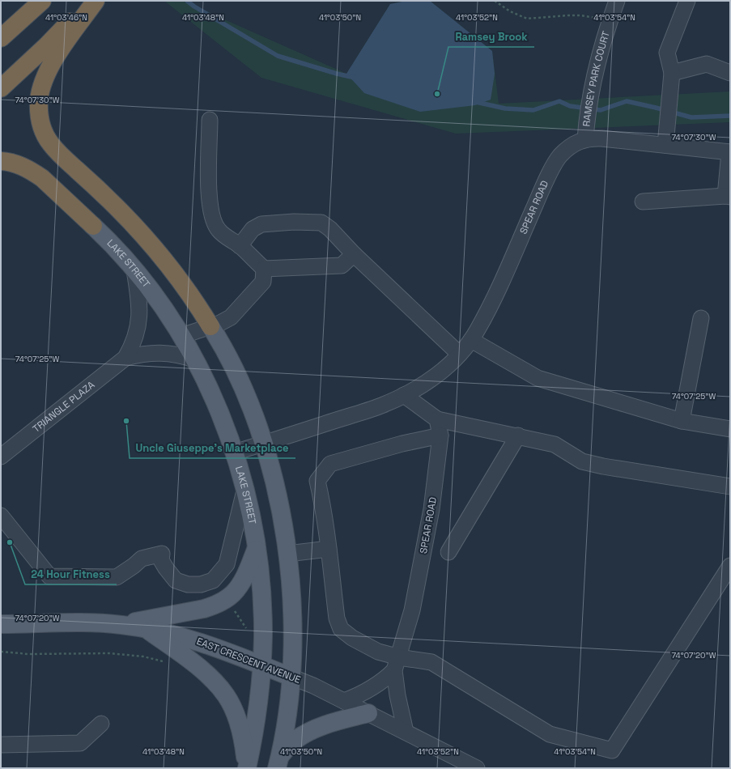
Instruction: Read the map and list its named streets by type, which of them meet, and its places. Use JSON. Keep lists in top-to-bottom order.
{
  "streets": {
    "main road": ["LAKE STREET", "EAST CRESCENT AVENUE"],
    "street": ["RAMSEY PARK COURT", "SPEAR ROAD", "TRIANGLE PLAZA"]
  },
  "crossings": [
    ["RAMSEY PARK COURT", "SPEAR ROAD"],
    ["SPEAR ROAD", "LAKE STREET"],
    ["LAKE STREET", "TRIANGLE PLAZA"],
    ["LAKE STREET", "EAST CRESCENT AVENUE"]
  ],
  "places": ["Ramsey Brook", "Uncle Giuseppe's Marketplace", "24 Hour Fitness"],
  "coordinates": [
    "41°03'46\"N",
    "41°03'48\"N",
    "41°03'50\"N",
    "41°03'52\"N",
    "41°03'54\"N",
    "74°07'30\"W",
    "74°07'25\"W",
    "74°07'20\"W"
  ]
}
